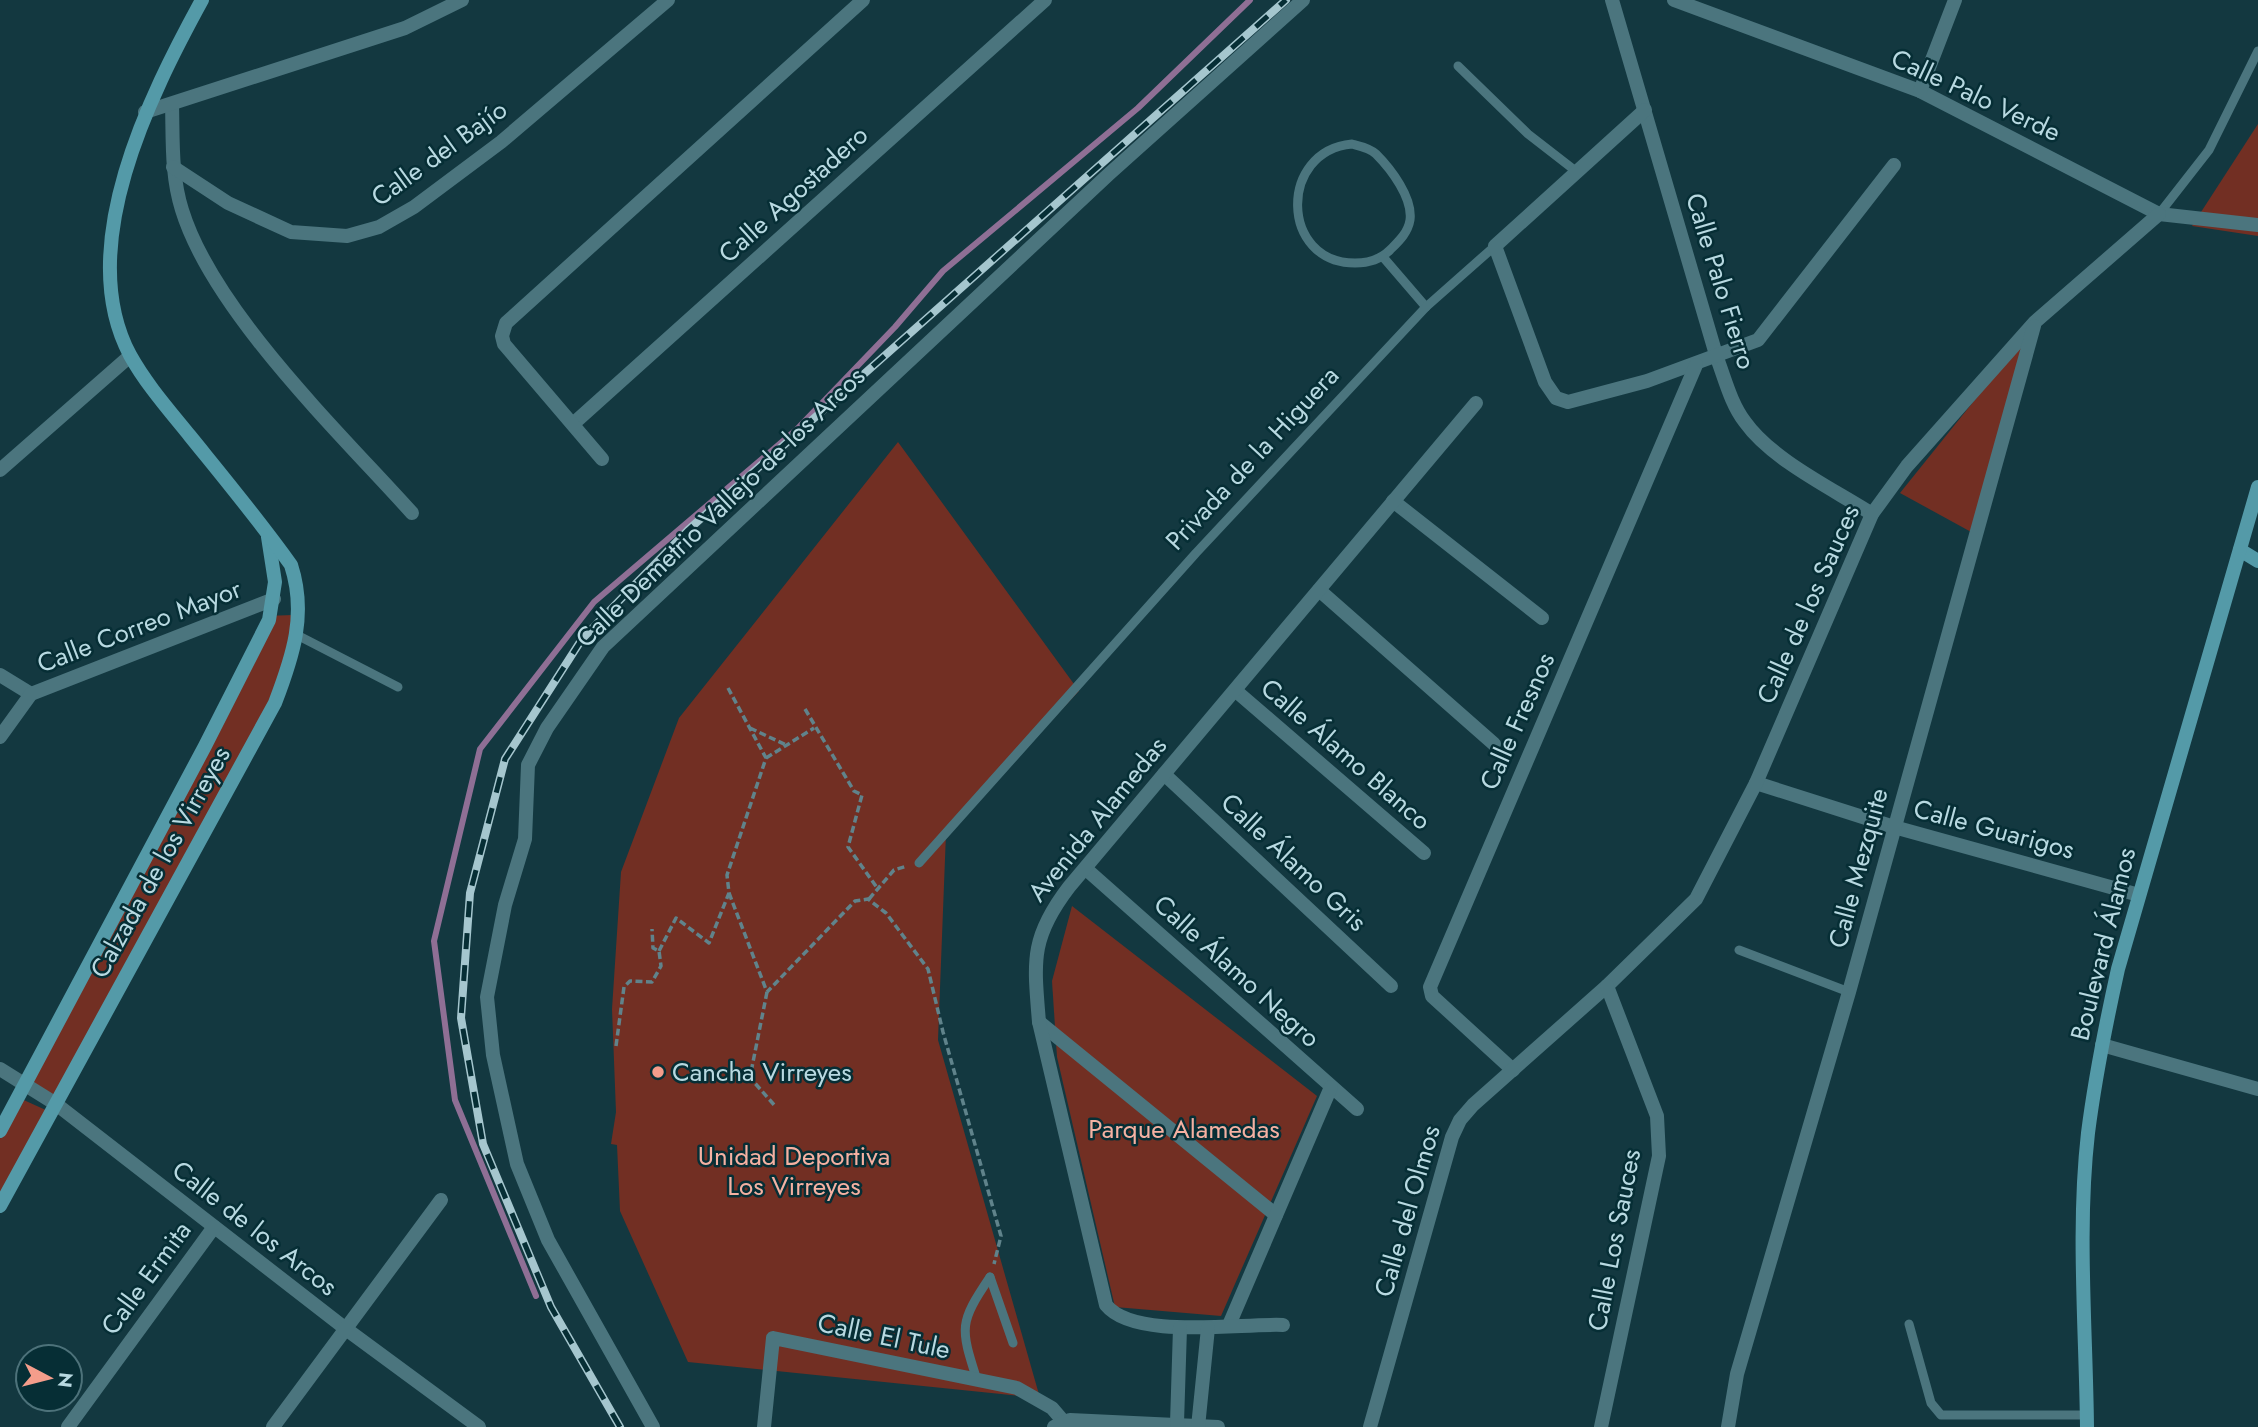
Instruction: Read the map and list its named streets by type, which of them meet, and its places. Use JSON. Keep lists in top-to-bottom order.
{
  "streets": {
    "street": [
      "Calle Palo Verde",
      "Calle del Bajío",
      "Calle Agostadero",
      "Calle Palo Fierro",
      "Privada de la Higuera",
      "Calle Demetrio Vallejo de los Arcos",
      "Calle de los Sauces",
      "Calle Correo Mayor",
      "Calle Fresnos",
      "Calle Álamo Blanco",
      "Avenida Alamedas",
      "Calle Guarigos",
      "Calzada de los Virreyes",
      "Calle Álamo Gris",
      "Calle Mezquite",
      "Boulevard Álamos",
      "Calle Álamo Negro",
      "Calle del Olmos",
      "Calle de los Arcos",
      "Calle Los Sauces",
      "Calle Ermita",
      "Calle El Tule"
    ]
  },
  "crossings": [
    ["Calle Palo Verde", "Calle de los Sauces"],
    ["Calle Palo Fierro", "Privada de la Higuera"],
    ["Calle Palo Fierro", "Calle de los Sauces"],
    ["Calle de los Sauces", "Calle Guarigos"],
    ["Calle de los Sauces", "Calle Mezquite"],
    ["Calle de los Sauces", "Calle del Olmos"],
    ["Calle de los Sauces", "Calle Los Sauces"],
    ["Calle Correo Mayor", "Calzada de los Virreyes"],
    ["Calle Fresnos", "Calle del Olmos"],
    ["Calle Álamo Blanco", "Avenida Alamedas"],
    ["Avenida Alamedas", "Calle Álamo Gris"],
    ["Avenida Alamedas", "Calle Álamo Negro"],
    ["Calle Guarigos", "Calle Mezquite"],
    ["Calle Guarigos", "Boulevard Álamos"],
    ["Calzada de los Virreyes", "Calle de los Arcos"],
    ["Calle del Olmos", "Calle Los Sauces"],
    ["Calle de los Arcos", "Calle Ermita"]
  ],
  "parks": ["Parque Alamedas", "Unidad Deportiva Los Virreyes"],
  "places": ["Cancha Virreyes"],
  "north": "right"
}
